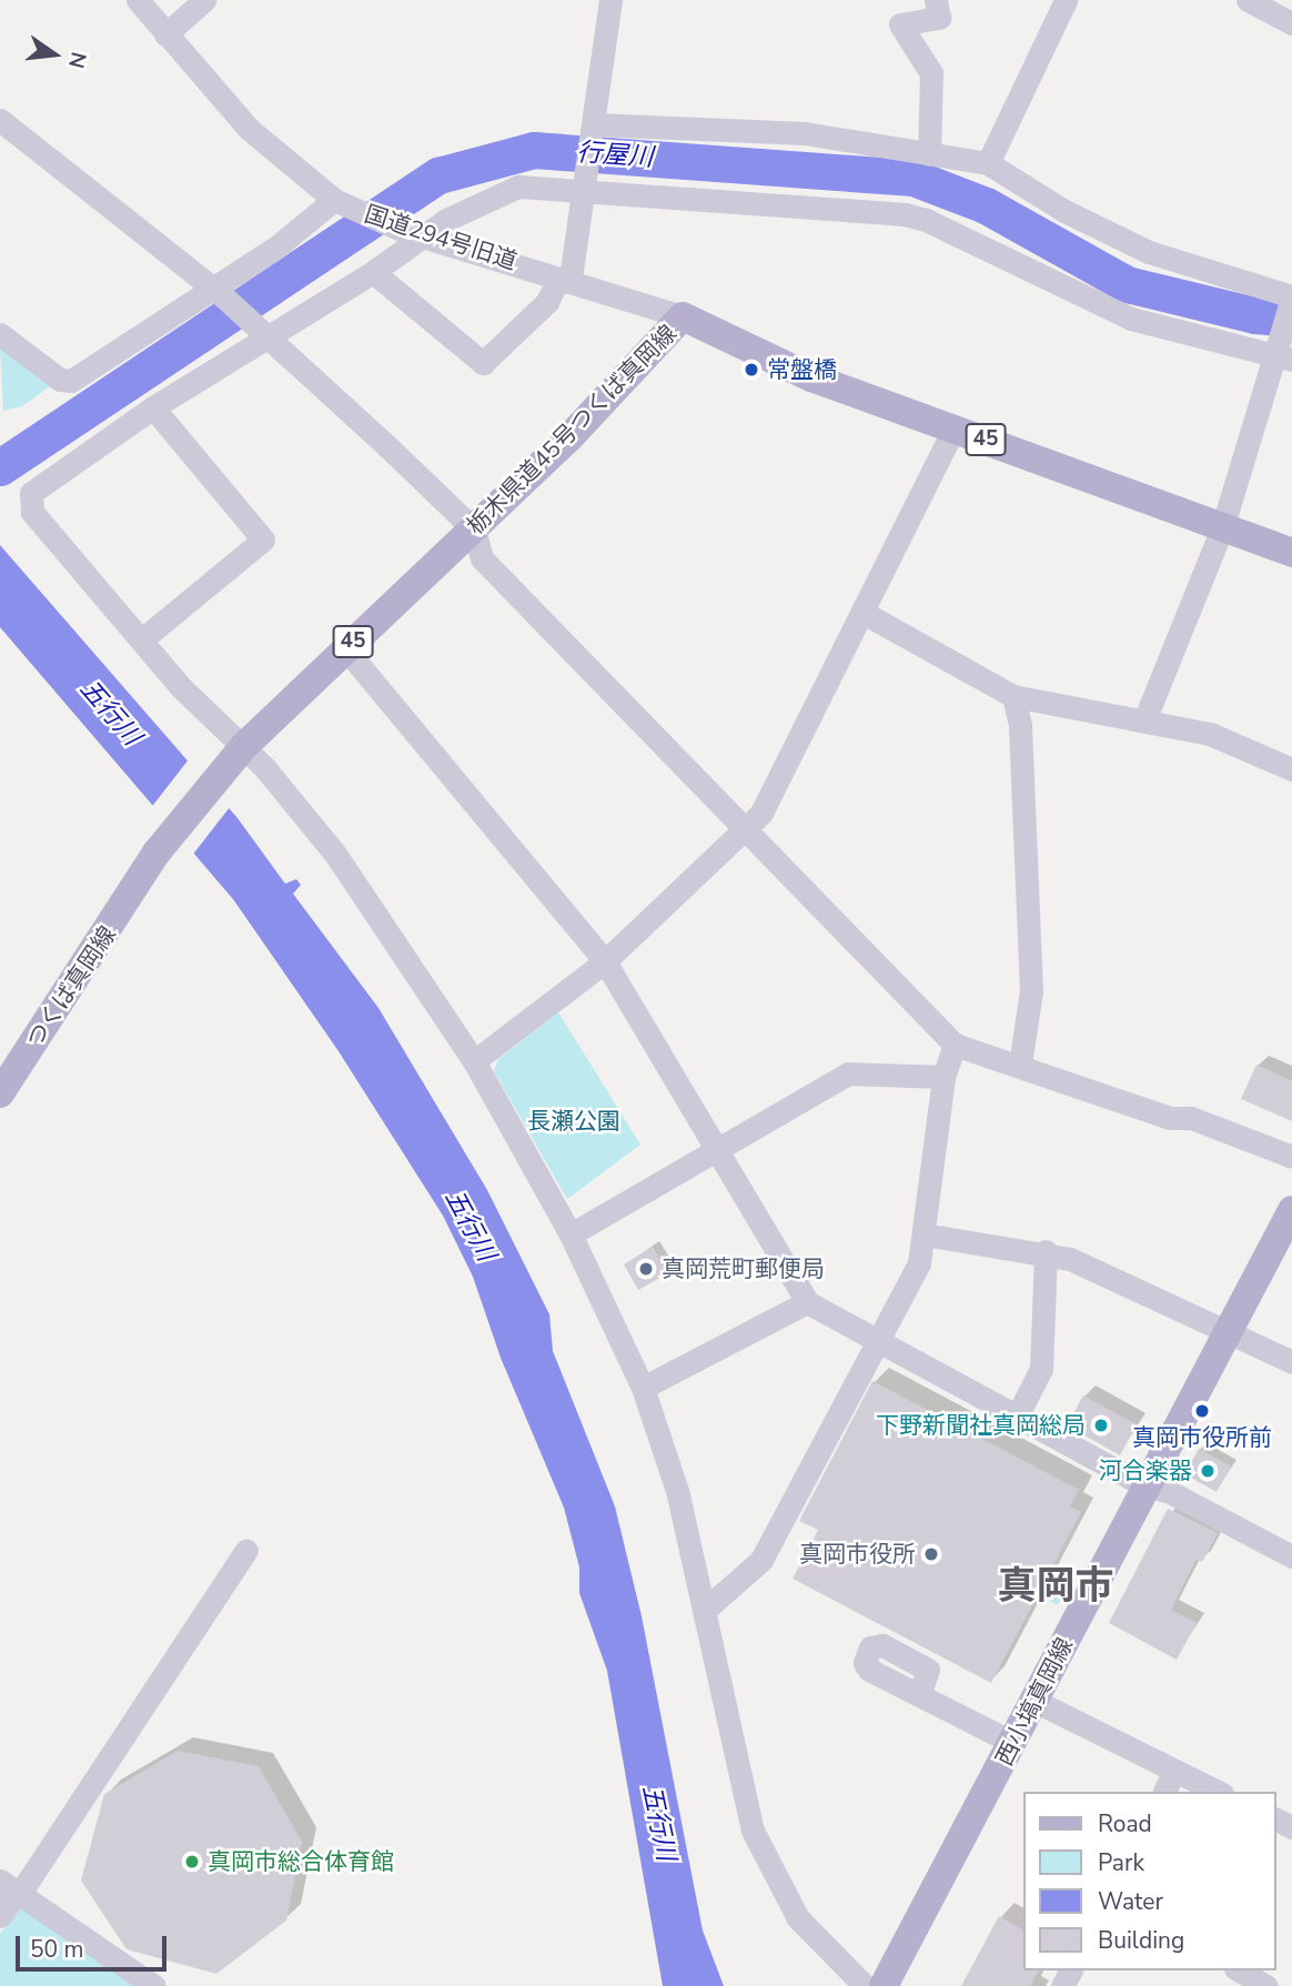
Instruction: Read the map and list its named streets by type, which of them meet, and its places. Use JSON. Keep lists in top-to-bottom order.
{
  "streets": {
    "main road": [
      "栃木県道45号つくば真岡線",
      "45",
      "つくば真岡線",
      "西小塙真岡線"
    ],
    "street": ["国道294号旧道"]
  },
  "crossings": [
    ["国道294号旧道", "栃木県道45号つくば真岡線"],
    ["栃木県道45号つくば真岡線", "つくば真岡線"]
  ],
  "districts": ["真岡市"],
  "water": ["行屋川", "五行川"],
  "parks": ["長瀬公園"],
  "places": [
    "常盤橋",
    "真岡荒町郵便局",
    "真岡市役所前",
    "下野新聞社真岡総局",
    "河合楽器",
    "真岡市役所",
    "真岡市総合体育館"
  ],
  "legend": [
    "Road",
    "Park",
    "Water",
    "Building"
  ],
  "scale_bar": "50 m",
  "north": "right"
}
